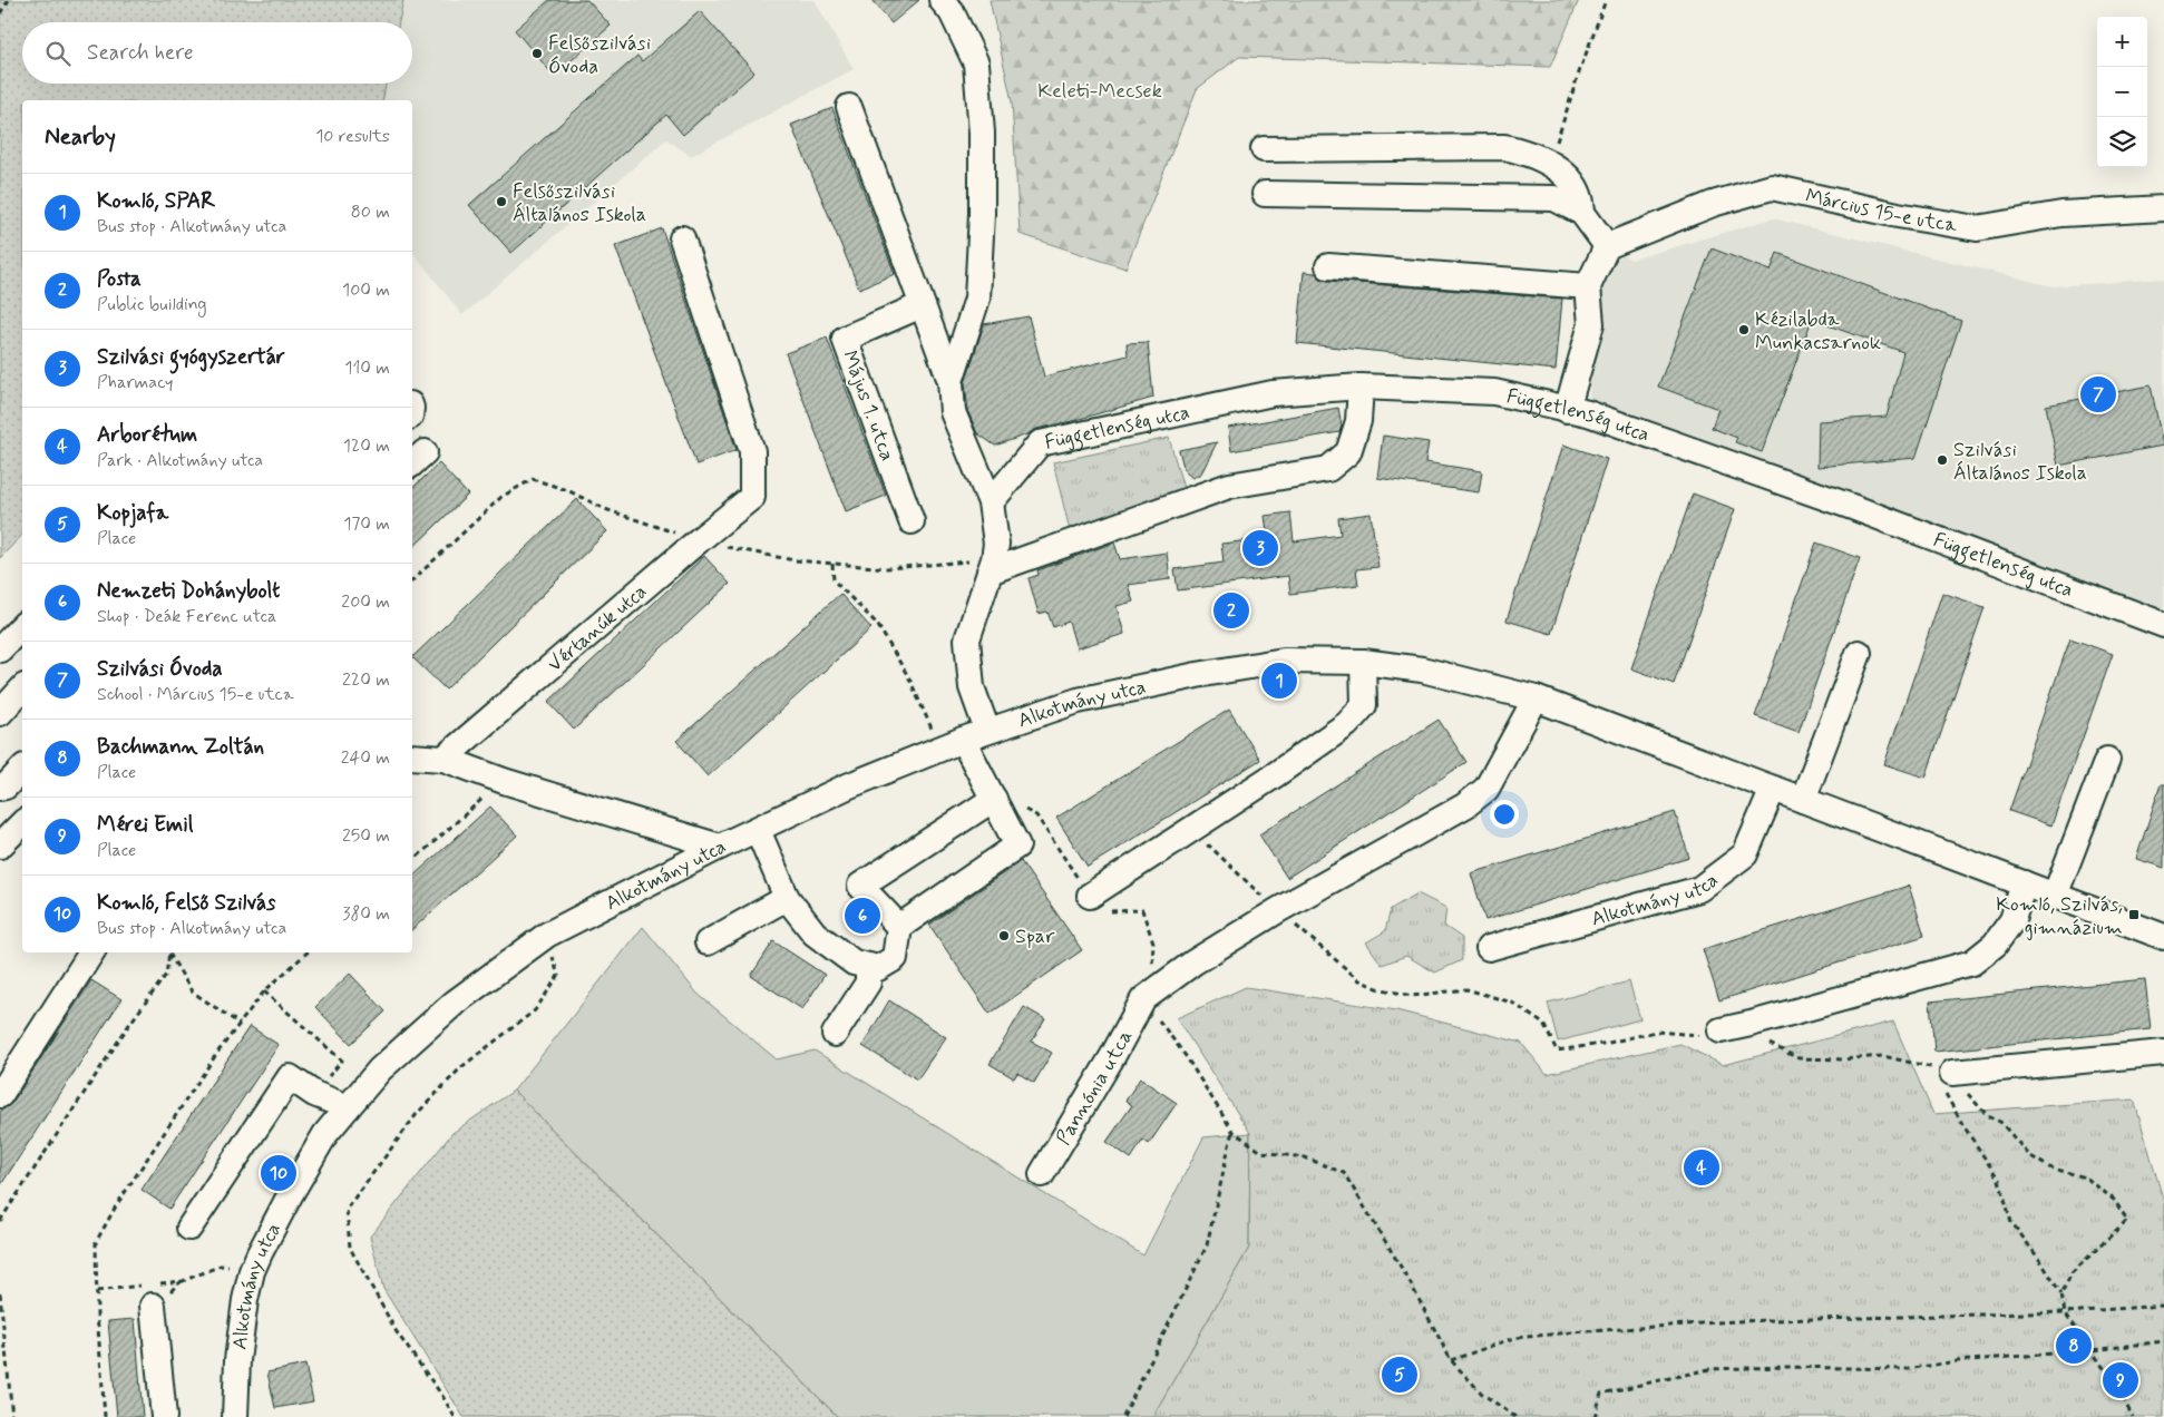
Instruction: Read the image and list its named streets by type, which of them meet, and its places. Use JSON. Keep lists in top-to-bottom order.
{
  "streets": {
    "street": [
      "Március 15-e utca",
      "Május 1. utca",
      "Függetlenség utca",
      "Vértanúk utca",
      "Alkotmány utca",
      "Pannónia utca"
    ]
  },
  "parks": ["Keleti-Mecsek"],
  "places": {
    "other": [
      "Felsőszilvási Óvoda",
      "Felsőszilvási Általános Iskola",
      "Kézilabda Munkacsarnok",
      "Szilvási Általános Iskola",
      "Spar"
    ],
    "transit": ["Komló, Szilvás, gimnázium"]
  },
  "page": {
    "map_buttons": ["+", "−"],
    "search": "Search here",
    "heading": ["Nearby", "10 results"],
    "list": [
      {
        "mark": "1",
        "name": "Komló, SPAR",
        "note": "Bus stop · Alkotmány utca",
        "value": "80 m"
      },
      {
        "mark": "2",
        "name": "Posta",
        "note": "Public building",
        "value": "100 m"
      },
      {
        "mark": "3",
        "name": "Szilvási gyógyszertár",
        "note": "Pharmacy",
        "value": "110 m"
      },
      {
        "mark": "4",
        "name": "Arborétum",
        "note": "Park · Alkotmány utca",
        "value": "120 m"
      },
      {
        "mark": "5",
        "name": "Kopjafa",
        "note": "Place",
        "value": "170 m"
      },
      {
        "mark": "6",
        "name": "Nemzeti Dohánybolt",
        "note": "Shop · Deák Ferenc utca",
        "value": "200 m"
      },
      {
        "mark": "7",
        "name": "Szilvási Óvoda",
        "note": "School · Március 15-e utca",
        "value": "220 m"
      },
      {
        "mark": "8",
        "name": "Bachmann Zoltán",
        "note": "Place",
        "value": "240 m"
      },
      {
        "mark": "9",
        "name": "Mérei Emil",
        "note": "Place",
        "value": "250 m"
      },
      {
        "mark": "10",
        "name": "Komló, Felső Szilvás",
        "note": "Bus stop · Alkotmány utca",
        "value": "380 m"
      }
    ],
    "pins": [
      "7",
      "3",
      "2",
      "1",
      "6",
      "4",
      "10",
      "8",
      "5",
      "9"
    ]
  }
}
